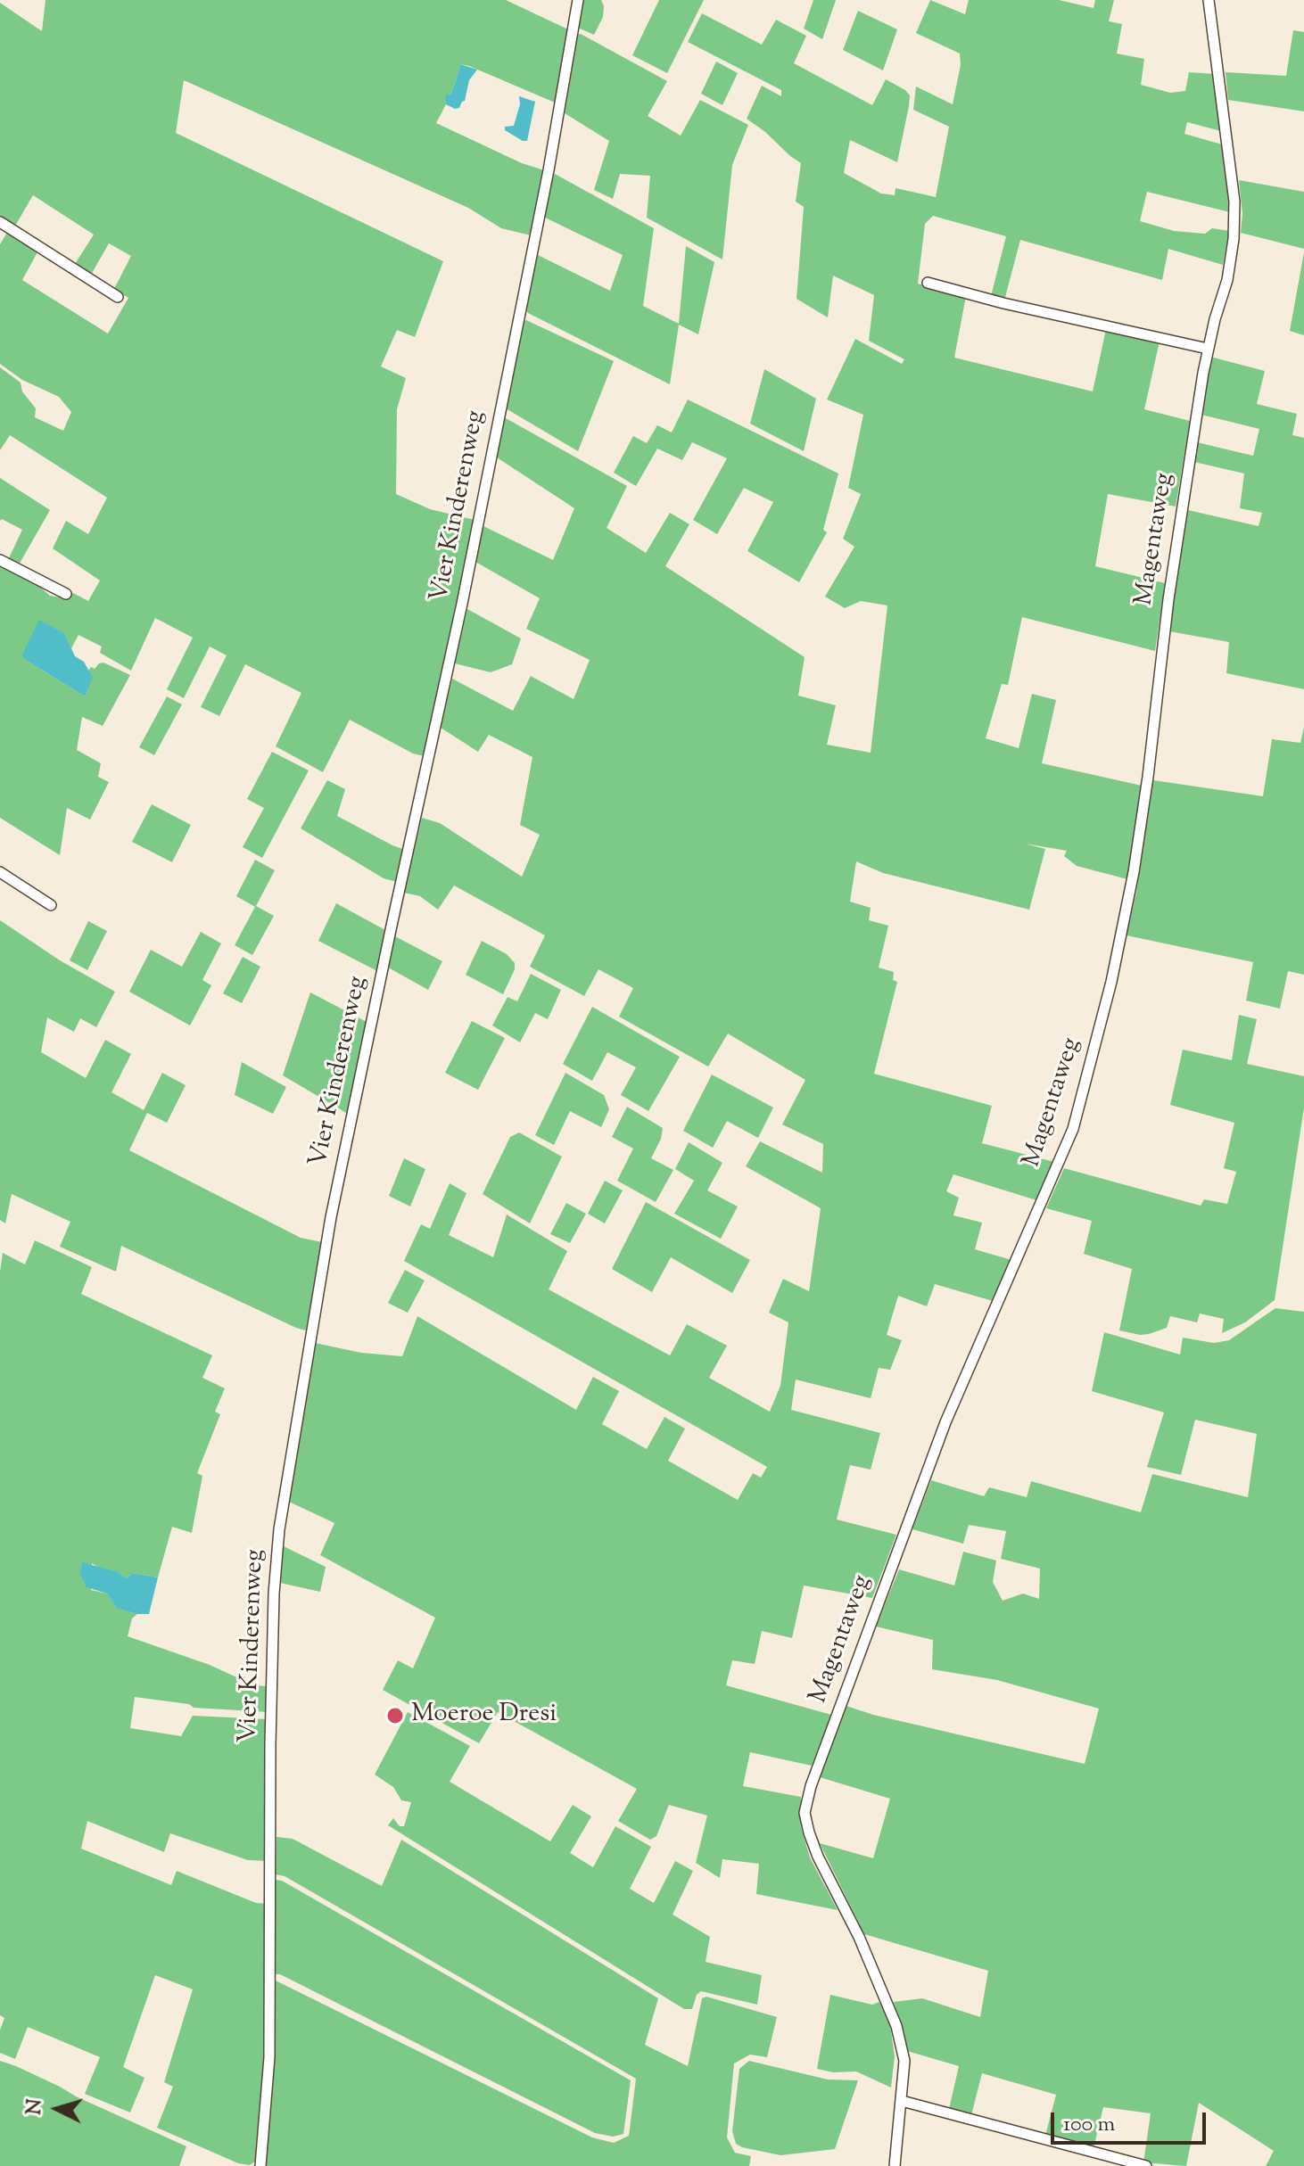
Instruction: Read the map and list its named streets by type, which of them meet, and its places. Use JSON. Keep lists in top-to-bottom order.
{
  "streets": {
    "street": ["Vier Kinderenweg", "Magentaweg"]
  },
  "places": ["Moeroe Dresi"],
  "scale_bar": "100 m",
  "north": "left"
}
